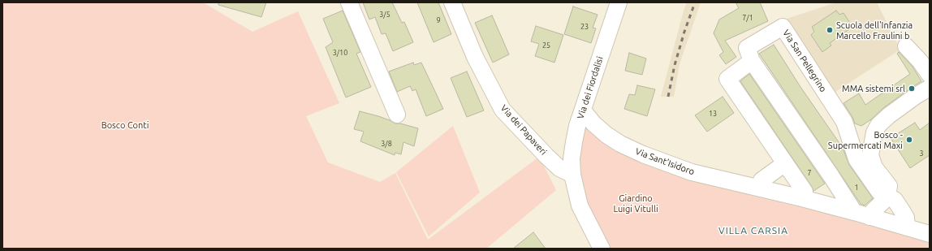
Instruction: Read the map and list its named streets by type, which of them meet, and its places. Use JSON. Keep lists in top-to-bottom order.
{
  "streets": {
    "street": [
      "Via San Pellegrino",
      "Via dei Fiordalisi",
      "Via dei Papaveri",
      "Via Sant'Isidoro"
    ]
  },
  "crossings": [
    ["Via San Pellegrino", "Via Sant'Isidoro"],
    ["Via dei Fiordalisi", "Via dei Papaveri"],
    ["Via dei Fiordalisi", "Via Sant'Isidoro"]
  ],
  "districts": ["VILLA CARSIA"],
  "parks": ["Bosco Conti", "Giardino Luigi Vitulli"],
  "places": ["Scuola dell'Infanzia Marcello Fraulini b", "MMA sistemi srl", "Bosco - Supermercati Maxi"],
  "house_numbers": [
    "3/5",
    "7/1",
    "9",
    "23",
    "25",
    "3/10",
    "13",
    "3/8",
    "3",
    "7",
    "1"
  ]
}
